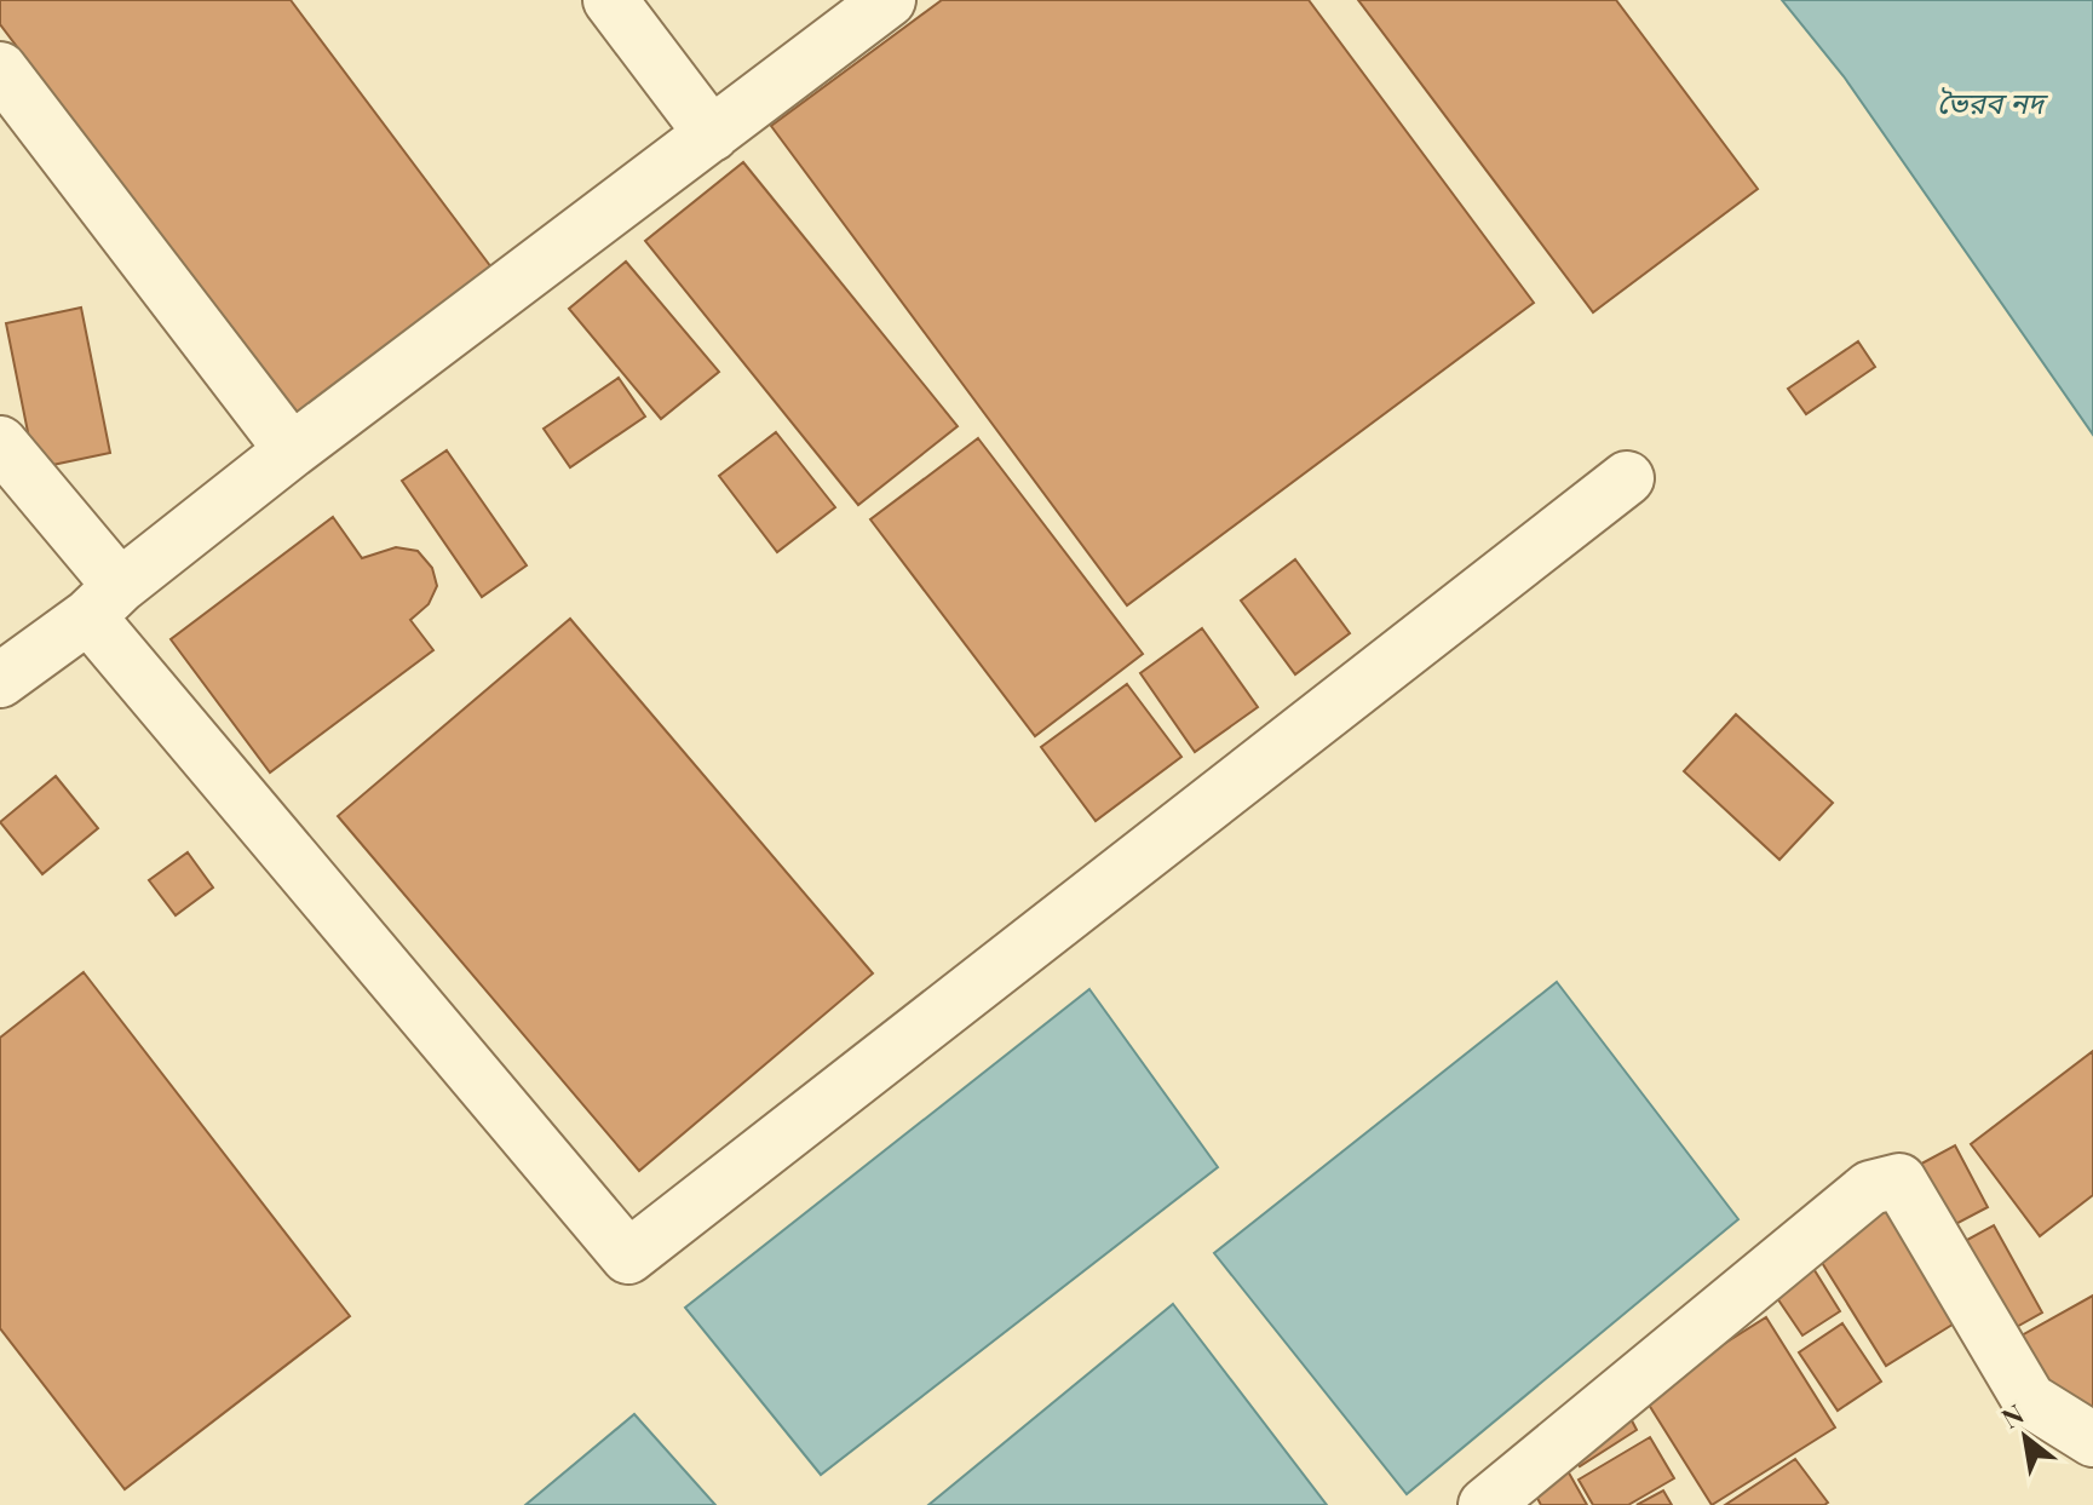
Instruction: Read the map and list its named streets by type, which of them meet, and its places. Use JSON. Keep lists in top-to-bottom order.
{
  "water": ["ভৈরব নদ"],
  "north": "top left"
}
